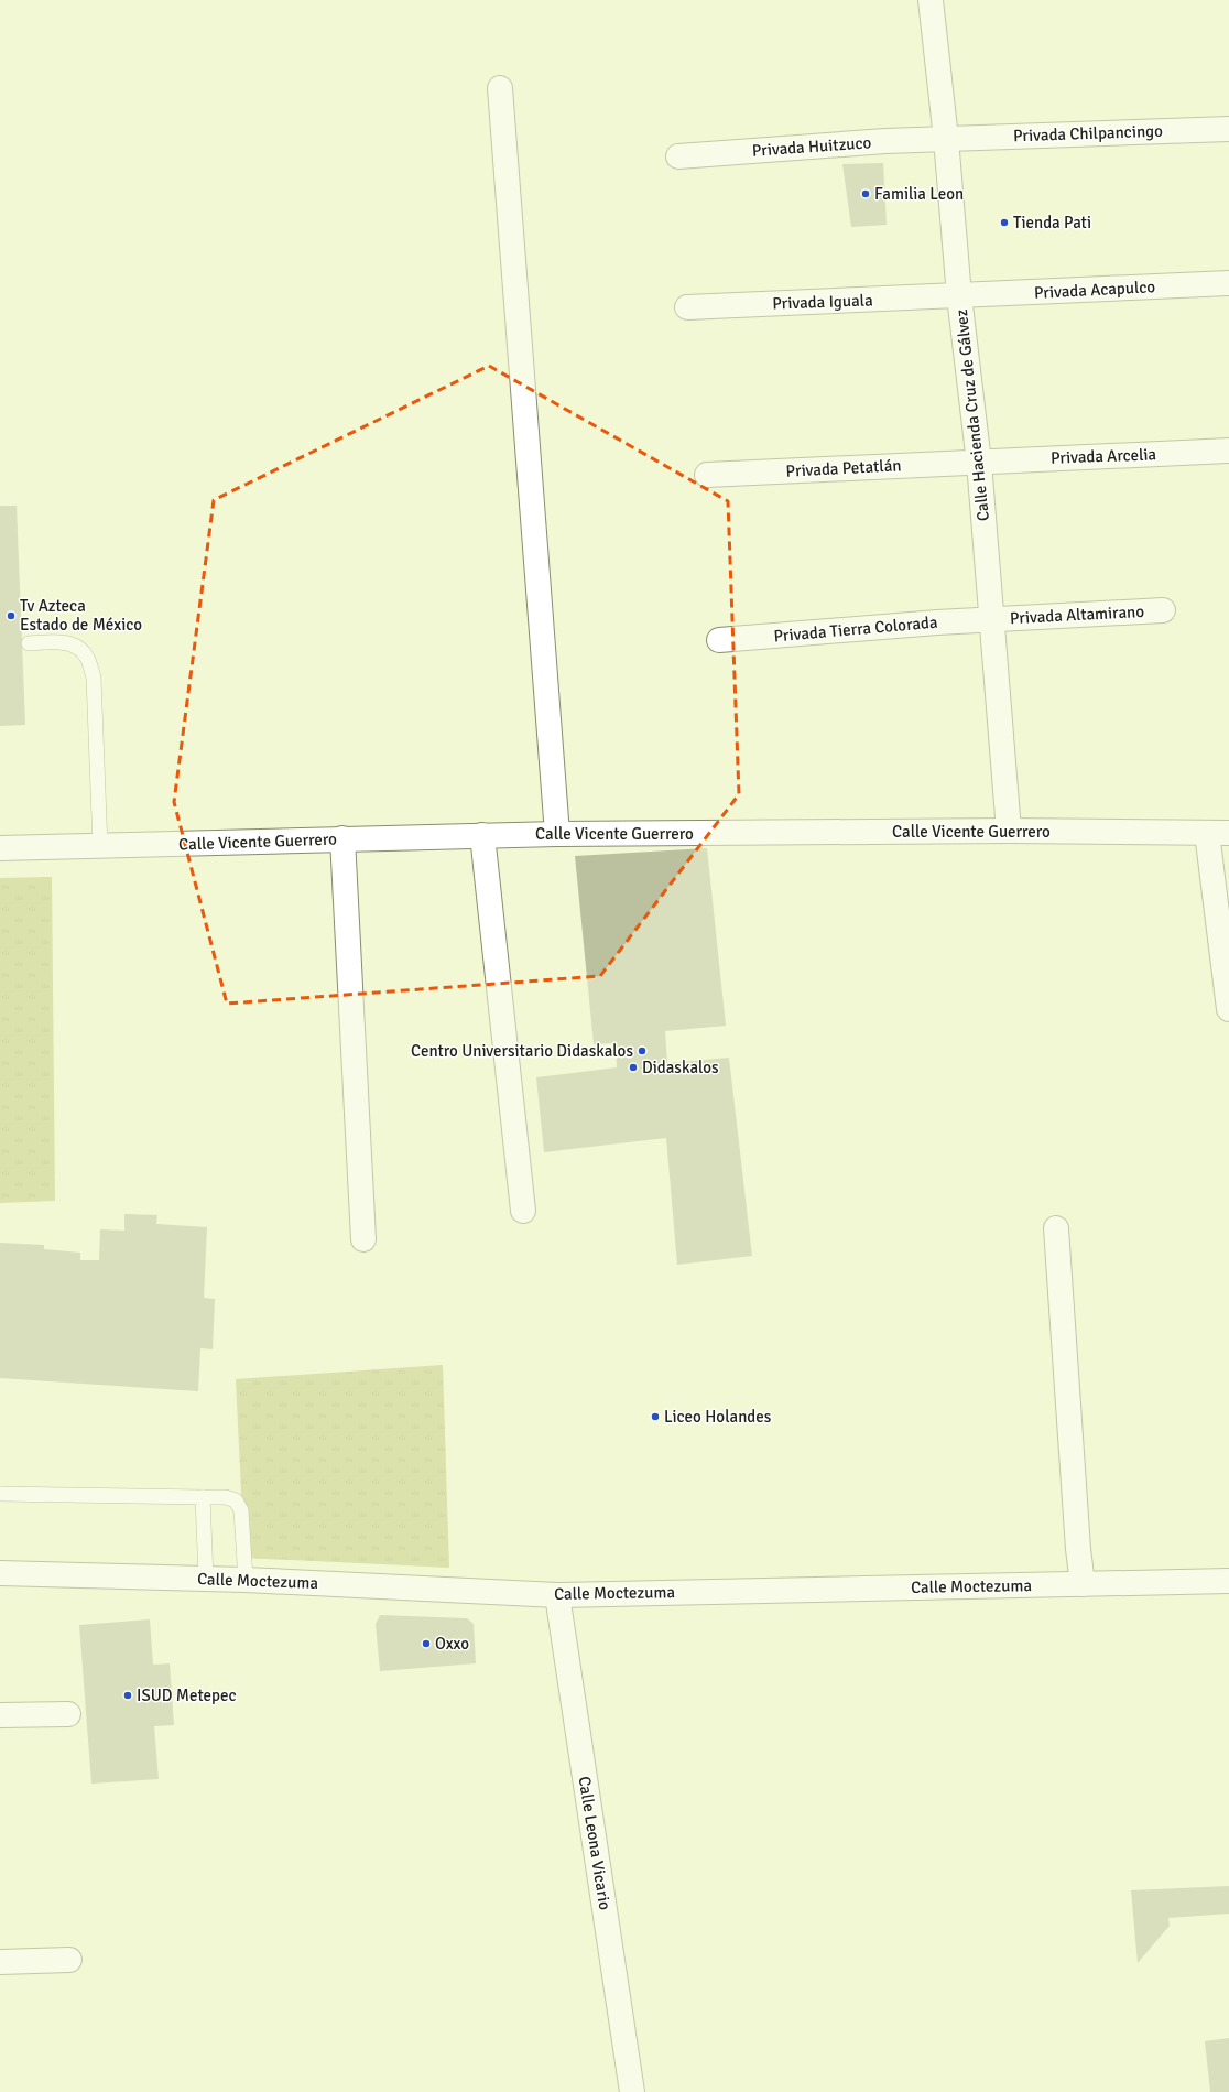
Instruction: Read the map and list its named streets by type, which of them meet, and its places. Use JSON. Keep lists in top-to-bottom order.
{
  "streets": {
    "street": [
      "Privada Chilpancingo",
      "Privada Huitzuco",
      "Privada Acapulco",
      "Privada Iguala",
      "Calle Hacienda Cruz de Gálvez",
      "Privada Arcelia",
      "Privada Petatlán",
      "Privada Altamirano",
      "Privada Tierra Colorada",
      "Calle Vicente Guerrero",
      "Calle Moctezuma",
      "Calle Leona Vicario"
    ]
  },
  "crossings": [
    ["Privada Chilpancingo", "Privada Huitzuco"],
    ["Privada Chilpancingo", "Calle Hacienda Cruz de Gálvez"],
    ["Privada Huitzuco", "Calle Hacienda Cruz de Gálvez"],
    ["Privada Acapulco", "Privada Iguala"],
    ["Privada Acapulco", "Calle Hacienda Cruz de Gálvez"],
    ["Privada Iguala", "Calle Hacienda Cruz de Gálvez"],
    ["Calle Hacienda Cruz de Gálvez", "Privada Arcelia"],
    ["Calle Hacienda Cruz de Gálvez", "Privada Petatlán"],
    ["Calle Hacienda Cruz de Gálvez", "Privada Altamirano"],
    ["Calle Hacienda Cruz de Gálvez", "Privada Tierra Colorada"],
    ["Calle Hacienda Cruz de Gálvez", "Calle Vicente Guerrero"],
    ["Privada Arcelia", "Privada Petatlán"],
    ["Privada Altamirano", "Privada Tierra Colorada"],
    ["Calle Moctezuma", "Calle Leona Vicario"]
  ],
  "places": [
    "Familia Leon",
    "Tienda Pati",
    "Tv Azteca Estado de México",
    "Centro Universitario Didaskalos",
    "Didaskalos",
    "Liceo Holandes",
    "Oxxo",
    "ISUD Metepec"
  ]
}
